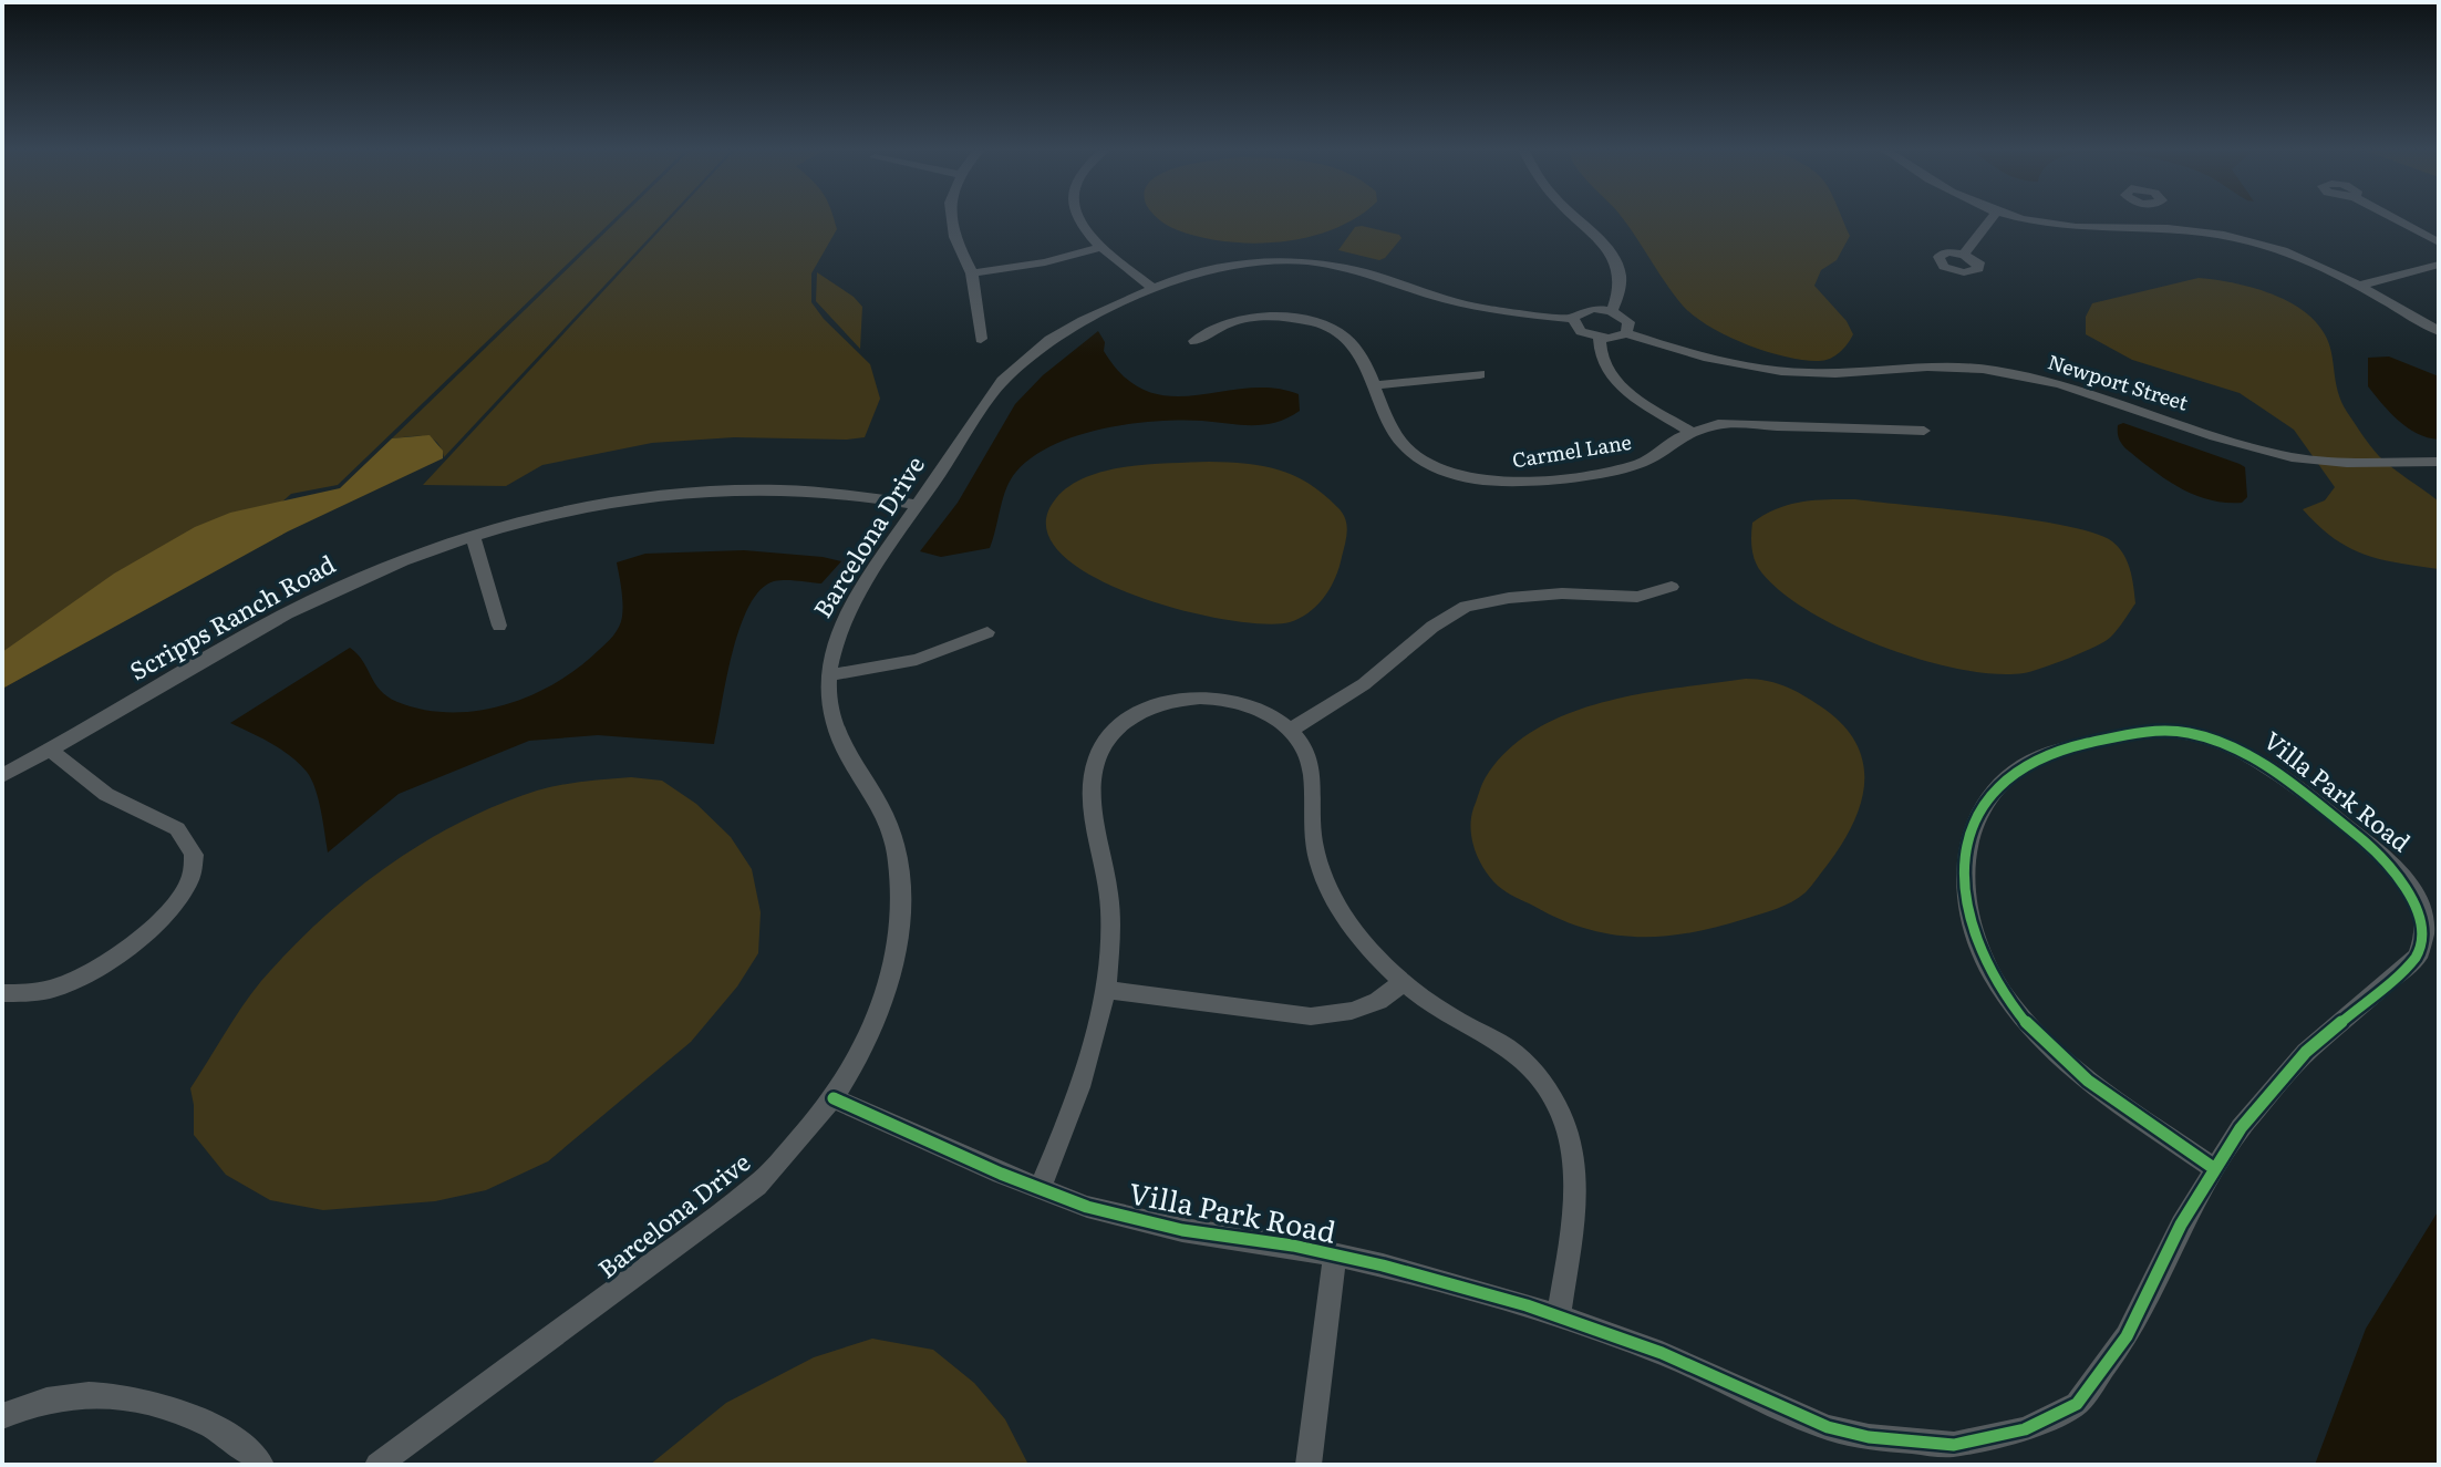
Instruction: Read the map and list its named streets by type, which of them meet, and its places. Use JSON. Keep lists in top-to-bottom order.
{
  "streets": {
    "street": [
      "Newport Street",
      "Carmel Lane",
      "Barcelona Drive",
      "Scripps Ranch Road",
      "Villa Park Road"
    ]
  },
  "crossings": [
    ["Barcelona Drive", "Scripps Ranch Road"],
    ["Barcelona Drive", "Villa Park Road"]
  ]
}
